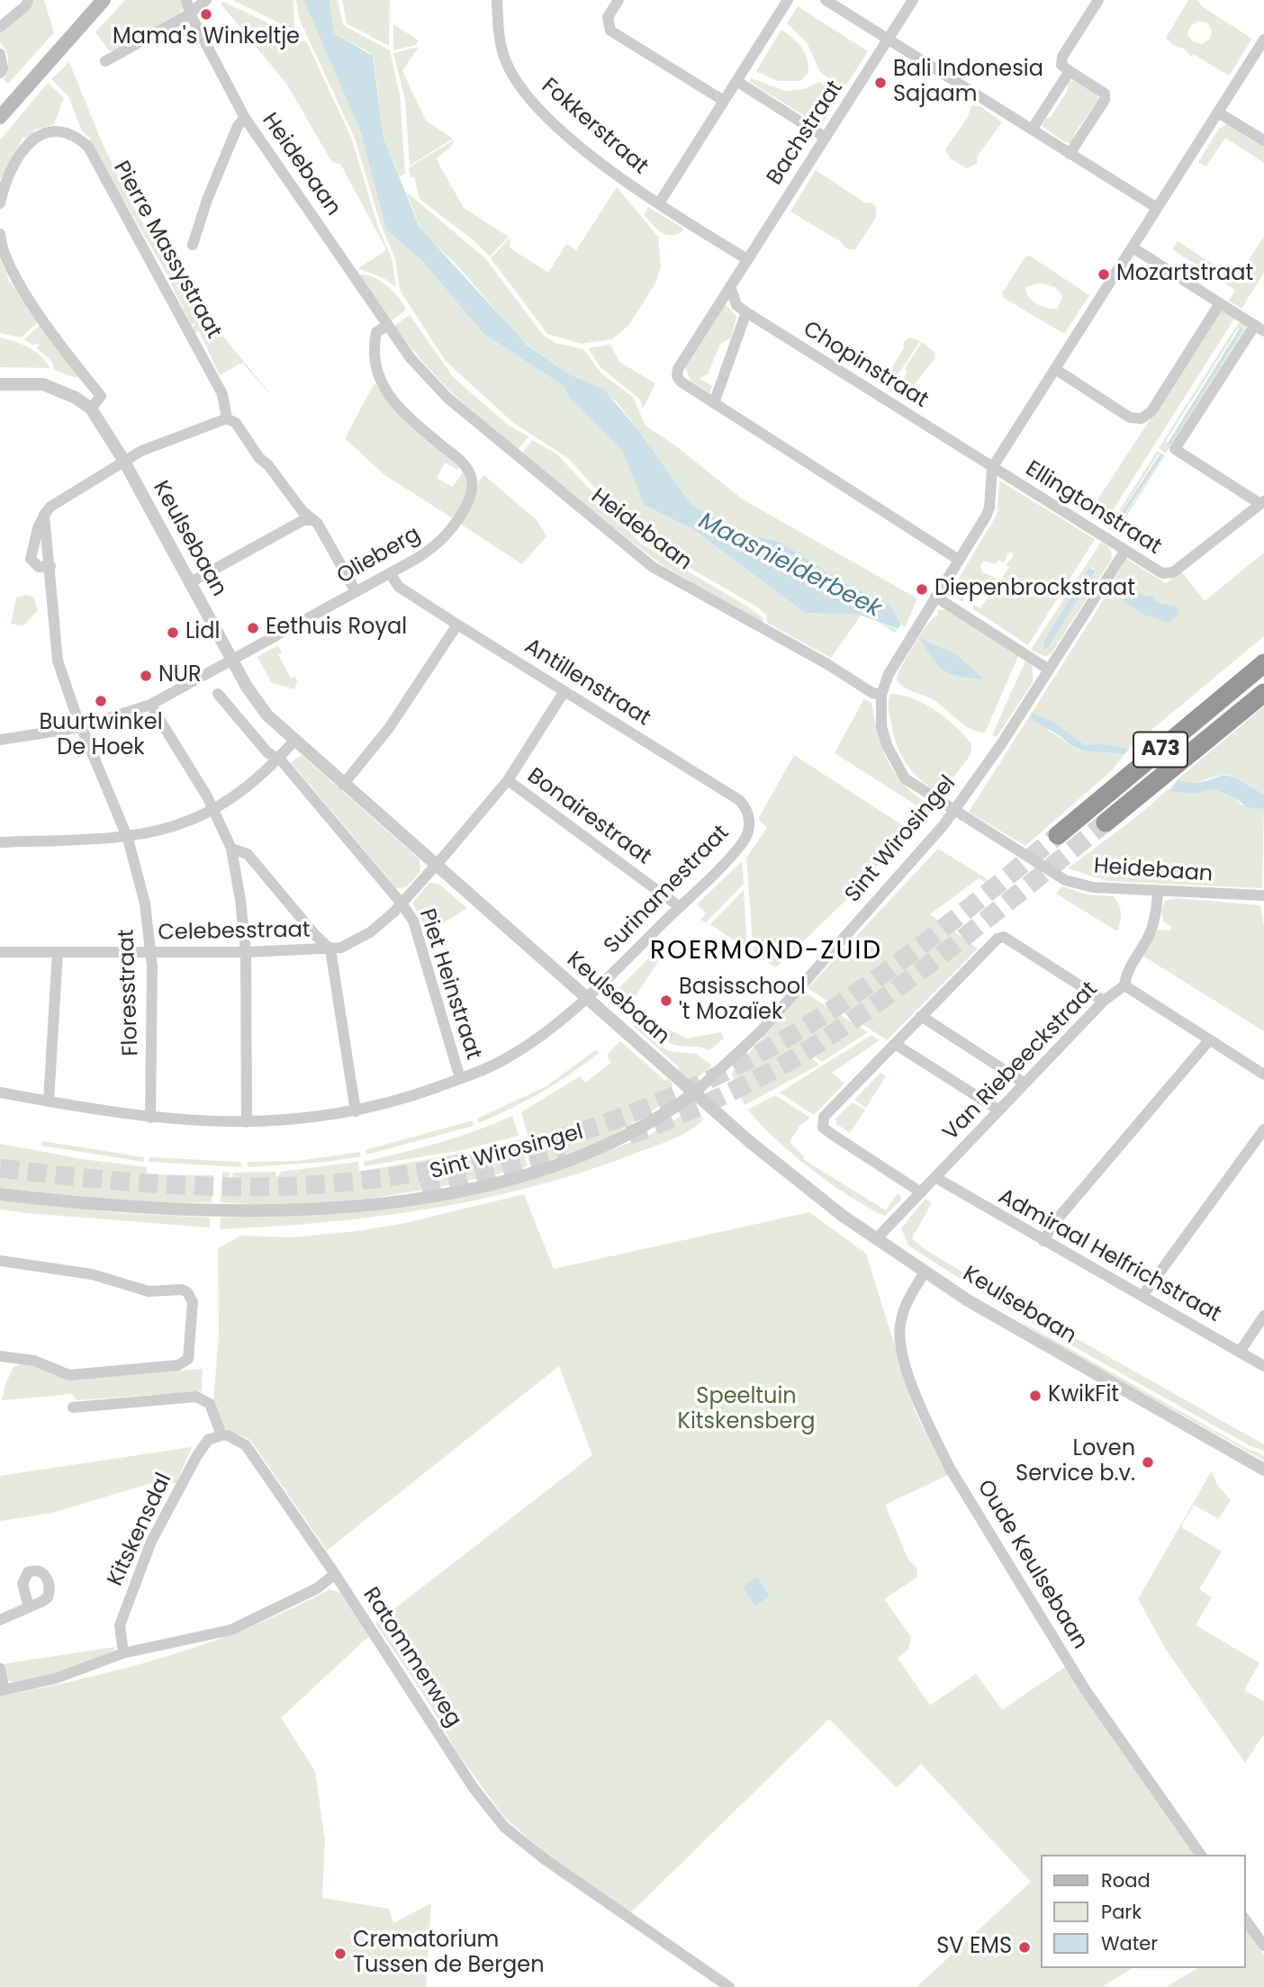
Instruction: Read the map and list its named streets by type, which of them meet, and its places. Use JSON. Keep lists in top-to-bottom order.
{
  "streets": {
    "highway": ["A73"],
    "street": [
      "Fokkerstraat",
      "Bachstraat",
      "Heidebaan",
      "Pierre Massystraat",
      "Chopinstraat",
      "Ellingtonstraat",
      "Keulsebaan",
      "Olieberg",
      "Antillenstraat",
      "Bonairestraat",
      "Sint Wirosingel",
      "Surinamestraat",
      "Celebesstraat",
      "Piet Heinstraat",
      "Floresstraat",
      "Van Riebeeckstraat",
      "Admiraal Helfrichstraat",
      "Kitskensdal",
      "Oude Keulsebaan",
      "Ratommerweg"
    ]
  },
  "crossings": [
    ["Fokkerstraat", "Bachstraat"],
    ["Bachstraat", "Chopinstraat"],
    ["Heidebaan", "Olieberg"],
    ["Heidebaan", "Van Riebeeckstraat"],
    ["Chopinstraat", "Ellingtonstraat"],
    ["Ellingtonstraat", "Sint Wirosingel"],
    ["Keulsebaan", "Olieberg"],
    ["Keulsebaan", "Sint Wirosingel"],
    ["Keulsebaan", "Surinamestraat"],
    ["Keulsebaan", "Celebesstraat"],
    ["Keulsebaan", "Van Riebeeckstraat"],
    ["Keulsebaan", "Oude Keulsebaan"],
    ["Olieberg", "Antillenstraat"],
    ["Olieberg", "Floresstraat"],
    ["Antillenstraat", "Surinamestraat"],
    ["Antillenstraat", "Celebesstraat"],
    ["Bonairestraat", "Surinamestraat"],
    ["Bonairestraat", "Celebesstraat"],
    ["Surinamestraat", "Piet Heinstraat"],
    ["Surinamestraat", "Floresstraat"],
    ["Celebesstraat", "Piet Heinstraat"],
    ["Celebesstraat", "Floresstraat"],
    ["Van Riebeeckstraat", "Admiraal Helfrichstraat"],
    ["Kitskensdal", "Ratommerweg"]
  ],
  "districts": ["ROERMOND-ZUID"],
  "water": ["Maasnielderbeek"],
  "parks": ["Speeltuin Kitskensberg"],
  "places": [
    "Mama's Winkeltje",
    "Bali Indonesia Sajaam",
    "Mozartstraat",
    "Diepenbrockstraat",
    "Eethuis Royal",
    "Lidl",
    "NUR",
    "Buurtwinkel De Hoek",
    "Basisschool 't Mozaïek",
    "KwikFit",
    "Loven Service b.v.",
    "SV EMS",
    "Crematorium Tussen de Bergen"
  ],
  "legend": ["Road", "Park", "Water"]
}
